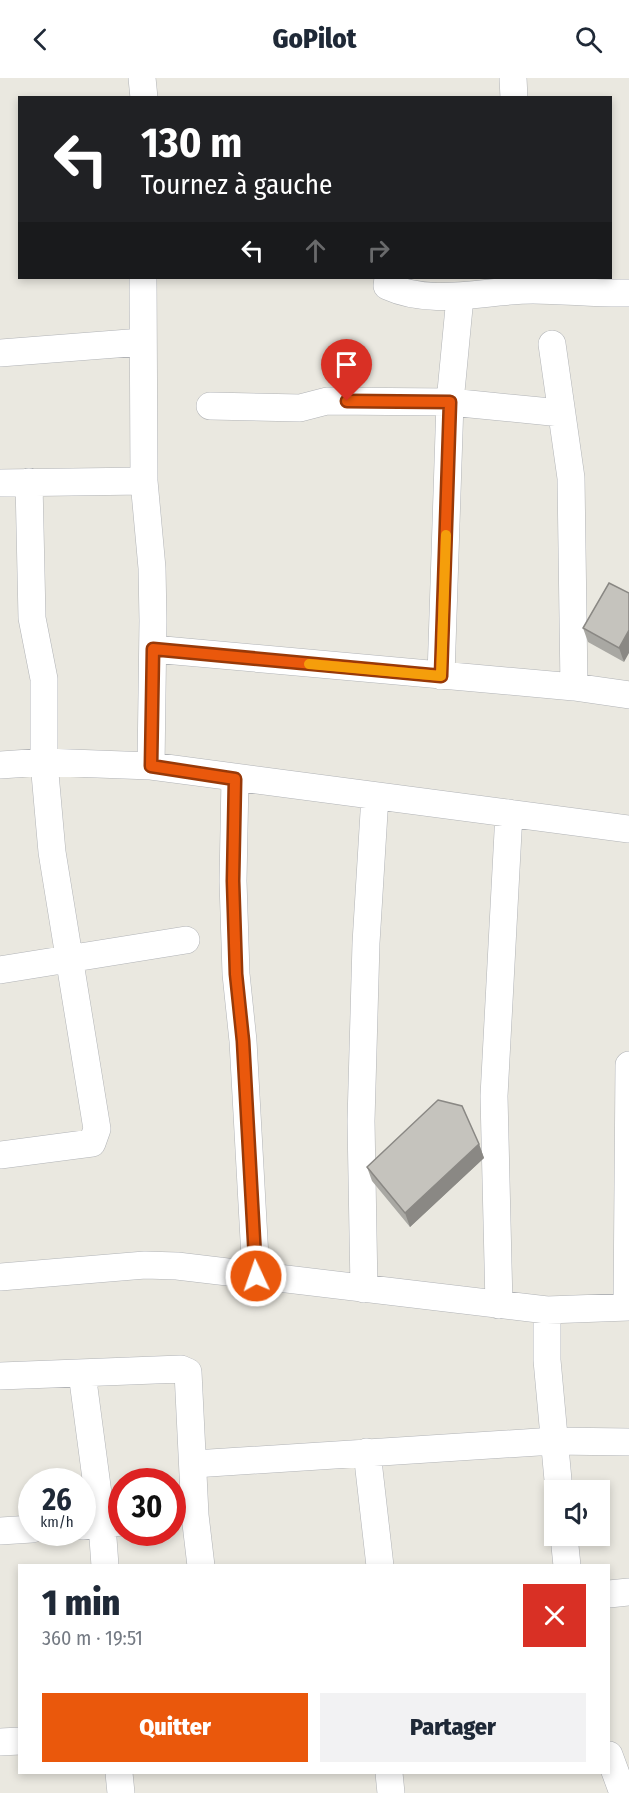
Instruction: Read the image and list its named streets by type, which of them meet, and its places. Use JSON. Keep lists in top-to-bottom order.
{
  "page": {
    "header": "GoPilot",
    "turn": ["130 m", "Tournez à gauche"],
    "speed": "26 km/h",
    "limit": "30",
    "heading": ["1 min", "360 m · 19:51"],
    "buttons": ["Quitter", "Partager"]
  }
}
